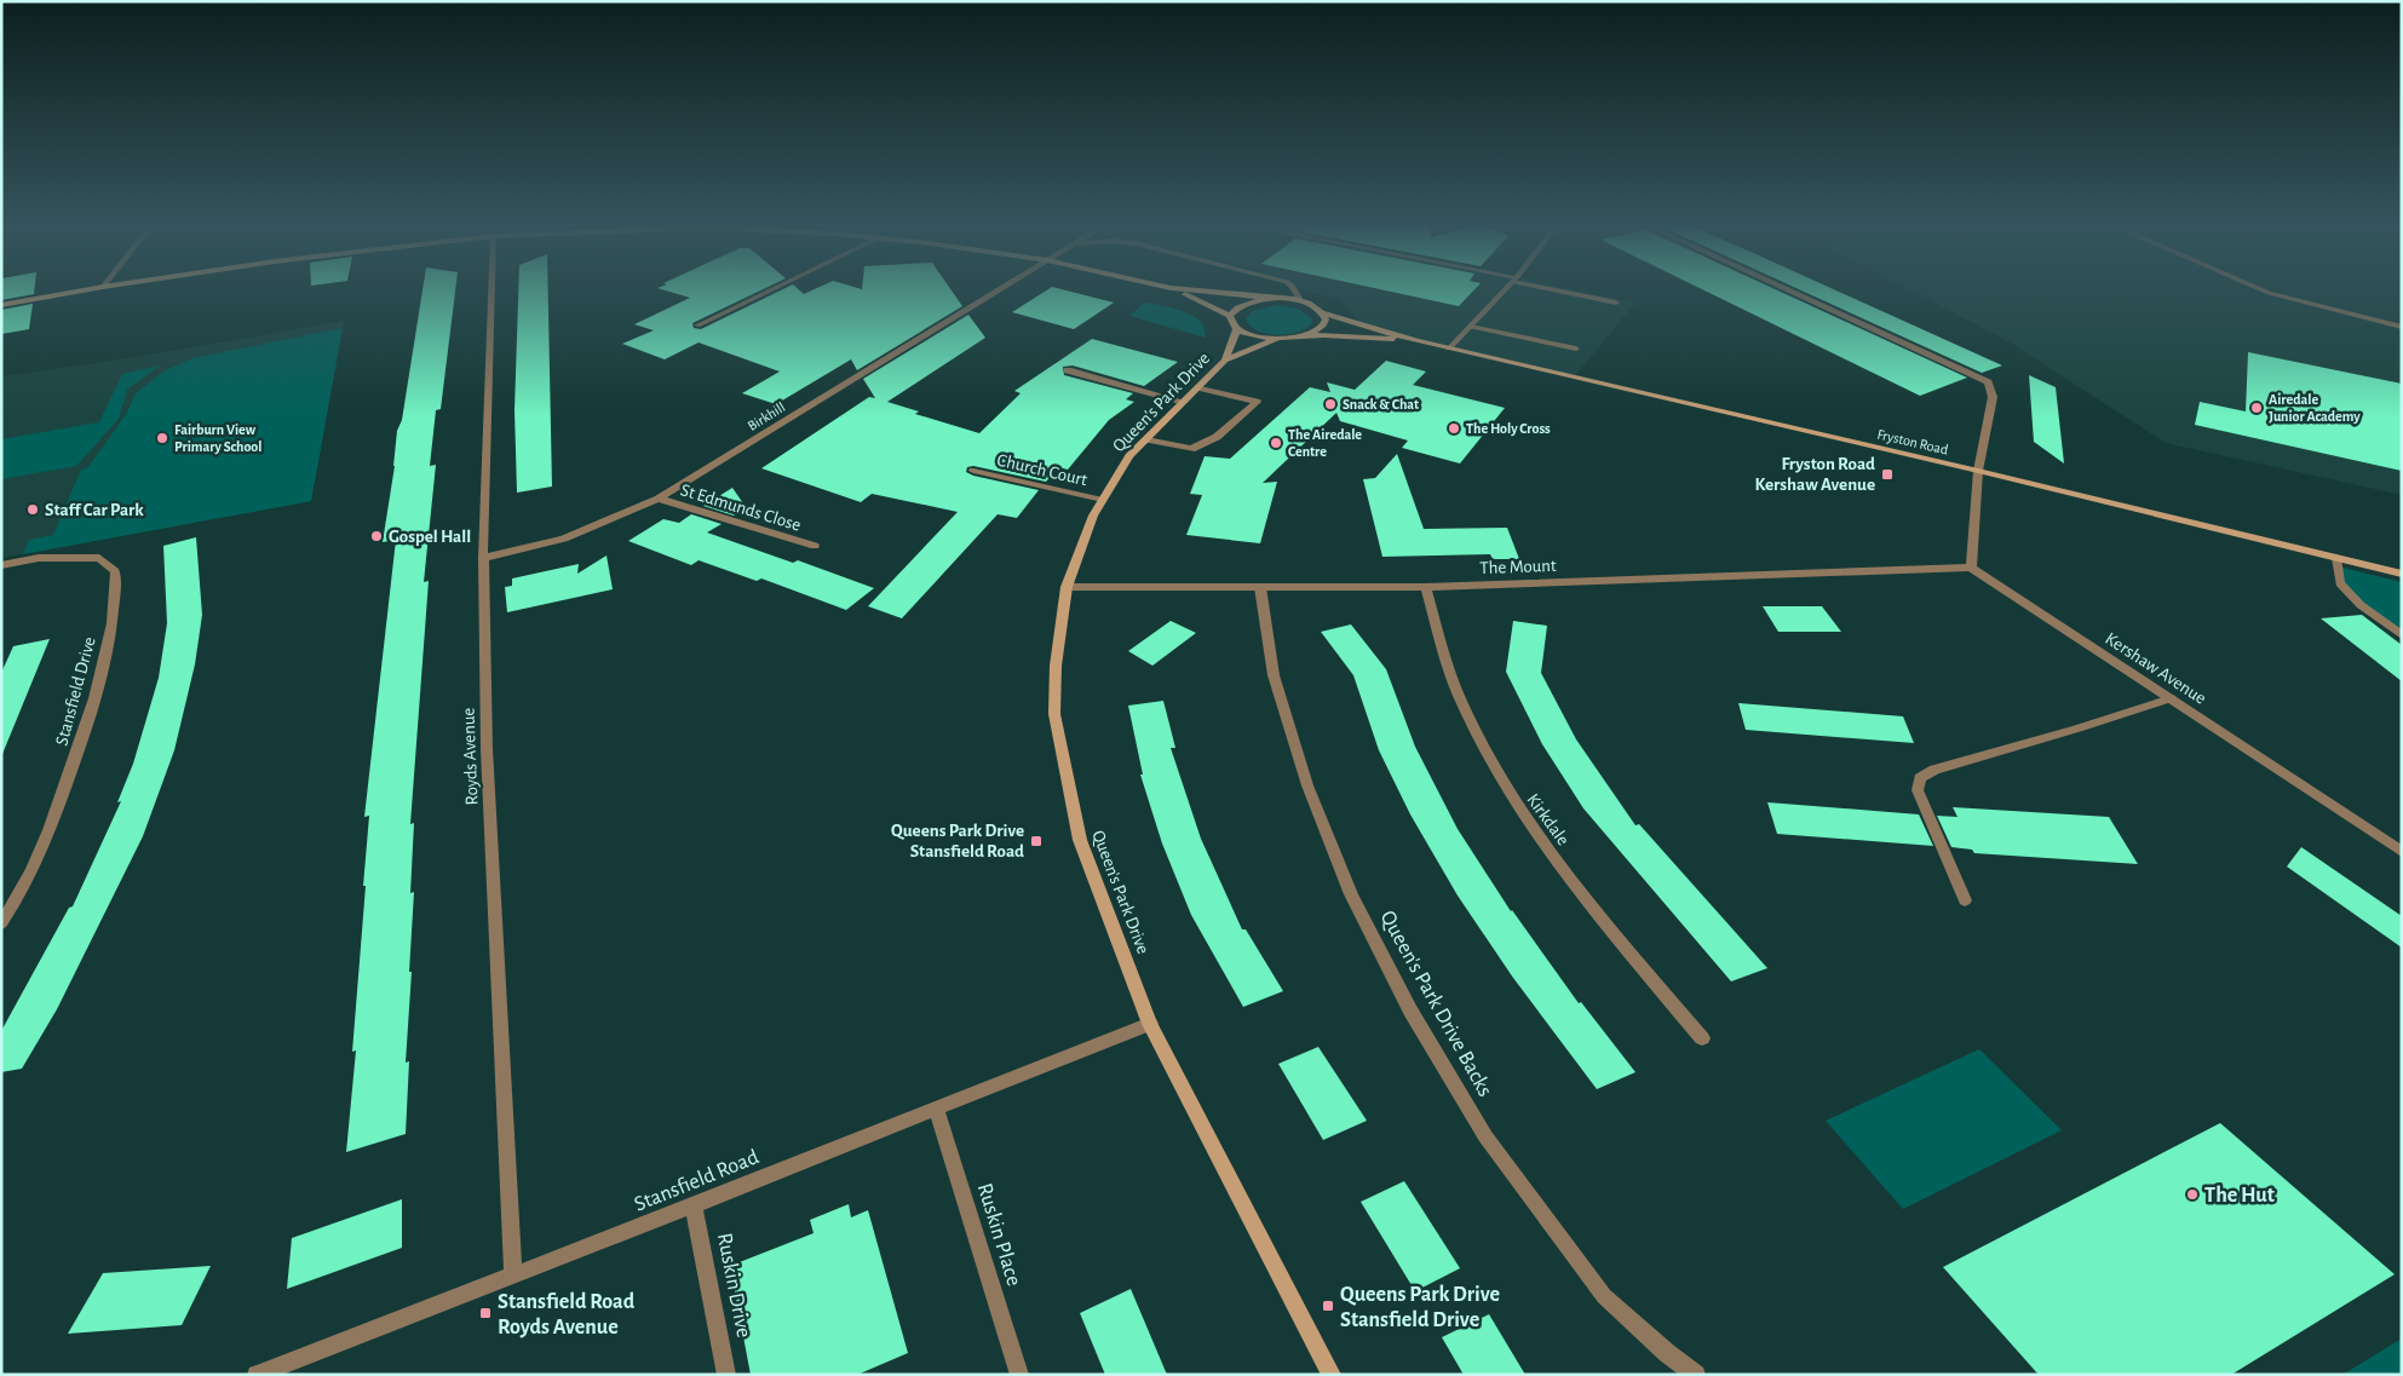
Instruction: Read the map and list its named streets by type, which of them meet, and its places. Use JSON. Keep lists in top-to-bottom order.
{
  "streets": {
    "street": [
      "Queen's Park Drive",
      "Birkhill",
      "Fryston Road",
      "Church Court",
      "St Edmunds Close",
      "The Mount",
      "Kershaw Avenue",
      "Stansfield Drive",
      "Royds Avenue",
      "Kirkdale",
      "Queen's Park Drive Backs",
      "Stansfield Road",
      "Ruskin Place",
      "Ruskin Drive"
    ]
  },
  "crossings": [
    ["Queen's Park Drive", "Fryston Road"],
    ["Queen's Park Drive", "Church Court"],
    ["Queen's Park Drive", "The Mount"],
    ["Queen's Park Drive", "Stansfield Road"],
    ["Birkhill", "St Edmunds Close"],
    ["Birkhill", "Royds Avenue"],
    ["The Mount", "Kershaw Avenue"],
    ["The Mount", "Kirkdale"],
    ["The Mount", "Queen's Park Drive Backs"],
    ["Royds Avenue", "Stansfield Road"],
    ["Stansfield Road", "Ruskin Place"],
    ["Stansfield Road", "Ruskin Drive"]
  ],
  "places": {
    "other": [
      "Snack & Chat",
      "Airedale Junior Academy",
      "The Holy Cross",
      "Fairburn View Primary School",
      "The Airedale Centre",
      "Staff Car Park",
      "Gospel Hall",
      "The Hut"
    ],
    "transit": [
      "Fryston Road Kershaw Avenue",
      "Queens Park Drive Stansfield Road",
      "Queens Park Drive Stansfield Drive",
      "Stansfield Road Royds Avenue"
    ]
  }
}
